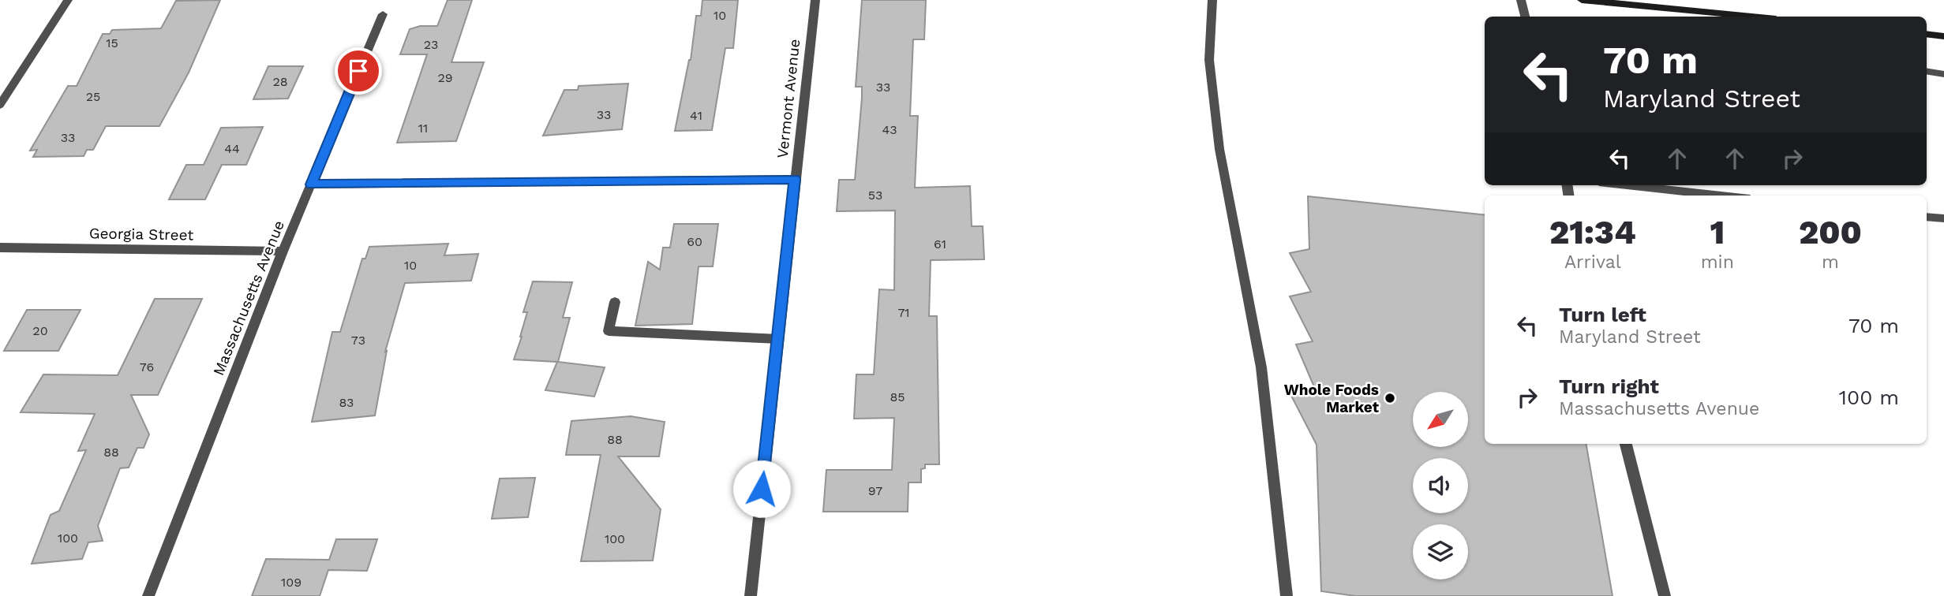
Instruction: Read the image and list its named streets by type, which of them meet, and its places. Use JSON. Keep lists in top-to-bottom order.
{
  "streets": {
    "street": ["Vermont Avenue", "Georgia Street", "Massachusetts Avenue"]
  },
  "crossings": [
    ["Georgia Street", "Massachusetts Avenue"]
  ],
  "places": ["Whole Foods Market"],
  "house_numbers": [
    "10",
    "15",
    "23",
    "29",
    "28",
    "33",
    "25",
    "33",
    "41",
    "11",
    "43",
    "33",
    "44",
    "53",
    "60",
    "61",
    "10",
    "71",
    "20",
    "73",
    "76",
    "85",
    "83",
    "88",
    "88",
    "97",
    "100",
    "100",
    "109"
  ],
  "north": "bottom left",
  "page": {
    "turn": ["70 m", "Maryland Street"],
    "eta": [
      "21:34",
      "Arrival",
      "1",
      "min",
      "200",
      "m"
    ],
    "list": [
      {
        "name": "Turn left",
        "note": "Maryland Street",
        "value": "70 m"
      },
      {
        "name": "Turn right",
        "note": "Massachusetts Avenue",
        "value": "100 m"
      }
    ]
  }
}
